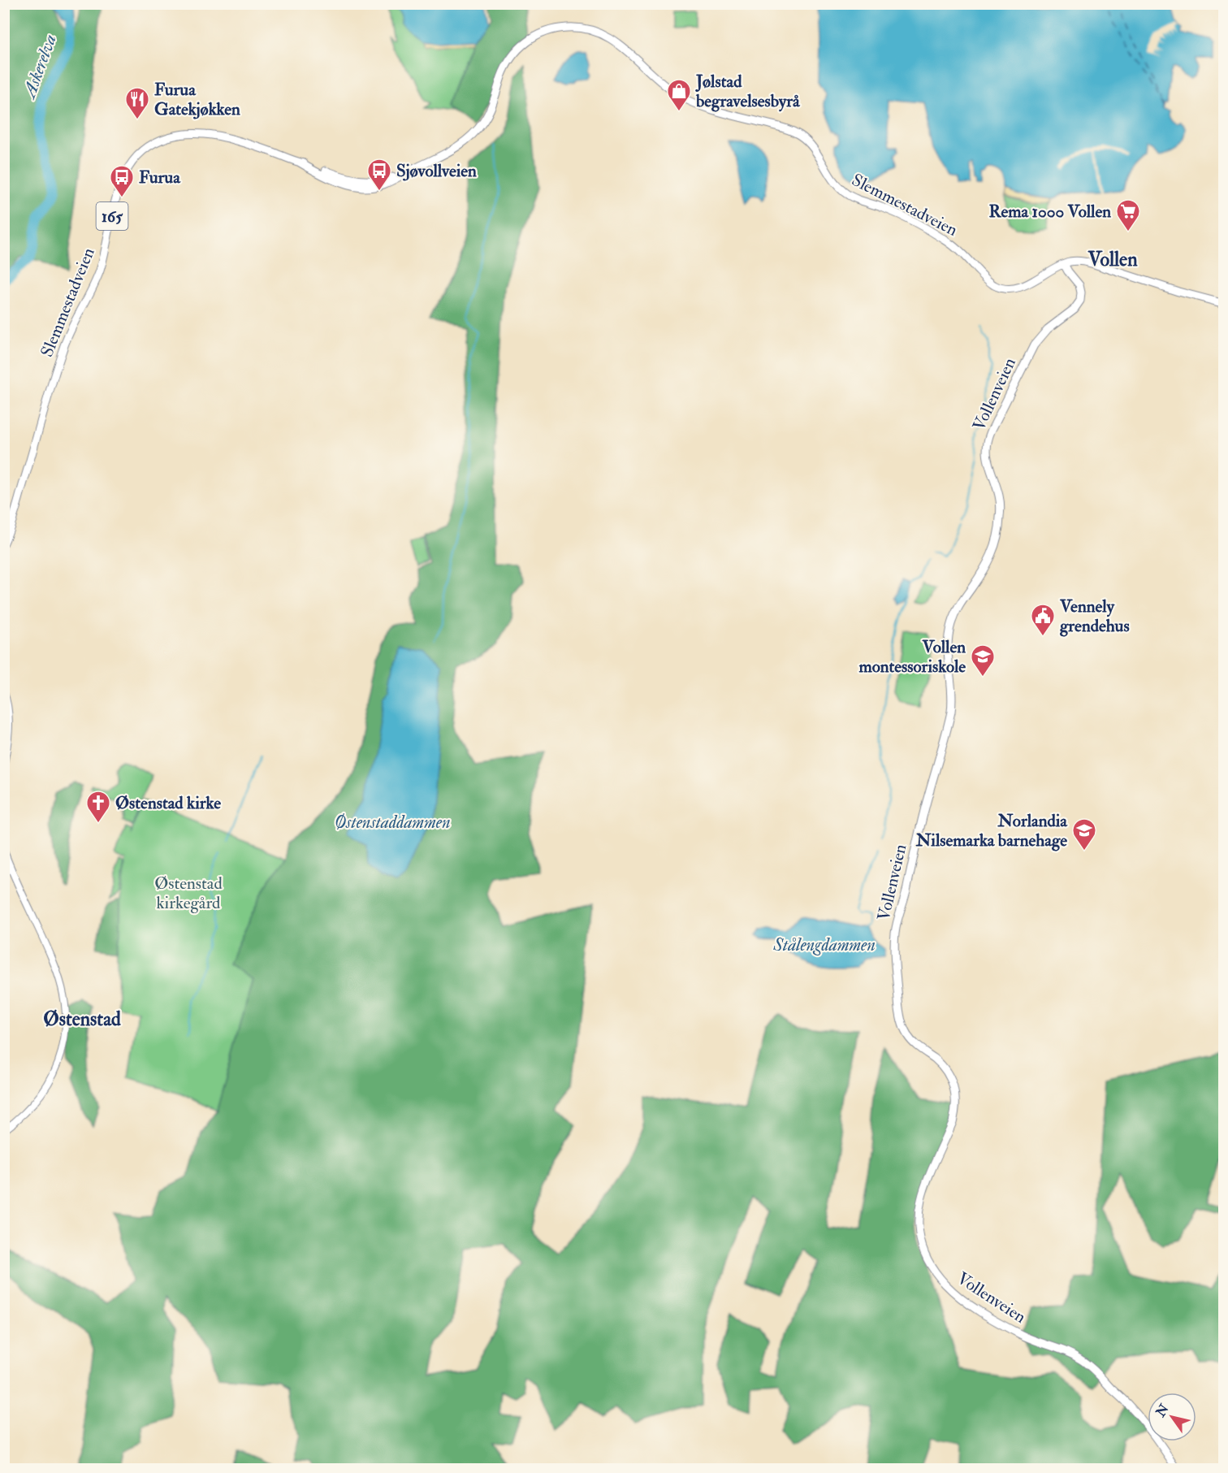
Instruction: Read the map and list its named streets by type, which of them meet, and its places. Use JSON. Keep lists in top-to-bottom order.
{
  "streets": {
    "main road": ["Slemmestadveien", "165", "Vollenveien"]
  },
  "crossings": [
    ["Slemmestadveien", "Vollenveien"]
  ],
  "districts": ["Vollen", "Østenstad"],
  "water": ["Askerelva", "Østenstaddammen", "Stålengdammen"],
  "parks": ["Østenstad kirkegård"],
  "places": {
    "shop": ["Jølstad begravelsesbyrå"],
    "restaurant": ["Furua Gatekjøkken"],
    "bus stop": ["Sjøvollveien", "Furua"],
    "supermarket": ["Rema 1000 Vollen"],
    "public building": ["Vennely grendehus"],
    "school or university": ["Vollen montessoriskole", "Norlandia Nilsemarka barnehage"],
    "church": ["Østenstad kirke"]
  },
  "north": "top left"
}
